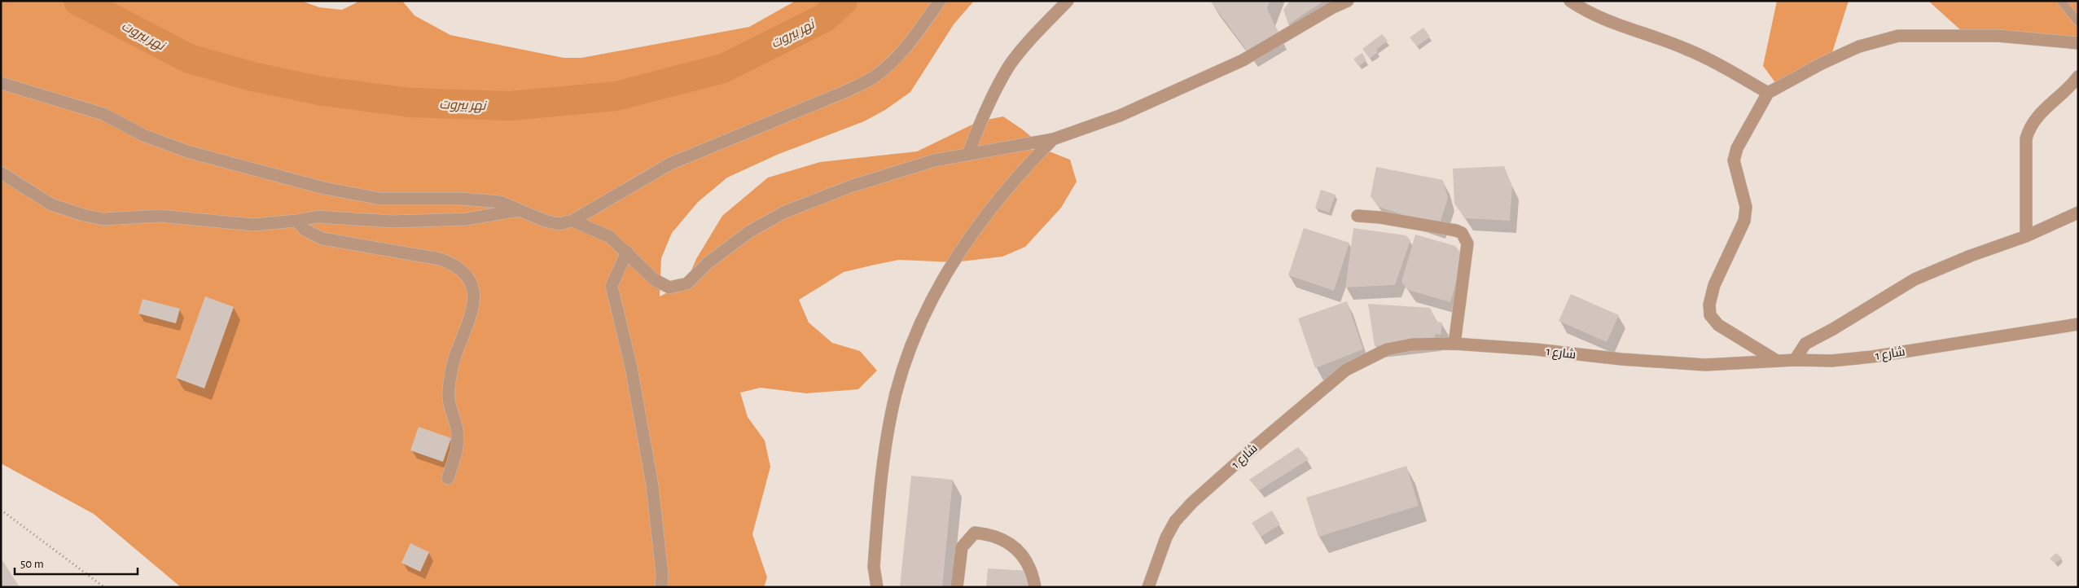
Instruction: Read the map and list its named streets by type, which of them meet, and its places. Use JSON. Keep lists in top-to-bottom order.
{
  "streets": {
    "street": ["شارع 1"]
  },
  "water": ["نهر بيروت"],
  "scale_bar": "50 m"
}
